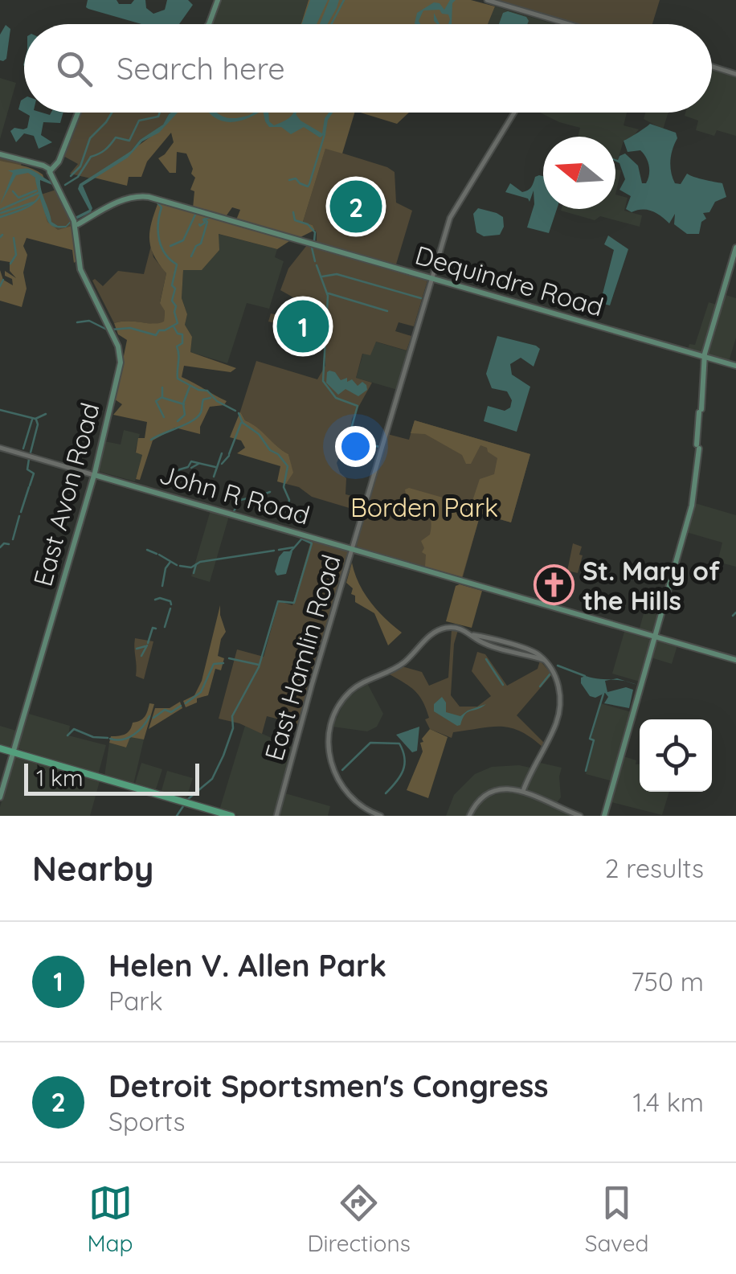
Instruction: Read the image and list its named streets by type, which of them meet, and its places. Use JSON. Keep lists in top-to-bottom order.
{
  "streets": {
    "main road": ["Dequindre Road", "East Avon Road", "John R Road"],
    "street": ["East Hamlin Road"]
  },
  "crossings": [
    ["Dequindre Road", "East Avon Road"],
    ["Dequindre Road", "East Hamlin Road"],
    ["East Avon Road", "John R Road"],
    ["John R Road", "East Hamlin Road"]
  ],
  "parks": ["Borden Park"],
  "places": {
    "church": ["St. Mary of the Hills"]
  },
  "scale_bar": "1 km",
  "north": "left",
  "page": {
    "search": "Search here",
    "pins": ["2", "1"],
    "scale": "1 km",
    "heading": ["Nearby", "2 results"],
    "list": [
      {
        "mark": "1",
        "name": "Helen V. Allen Park",
        "note": "Park",
        "value": "750 m"
      },
      {
        "mark": "2",
        "name": "Detroit Sportsmen's Congress",
        "note": "Sports",
        "value": "1.4 km"
      }
    ],
    "nav": ["Map", "Directions", "Saved"]
  }
}
